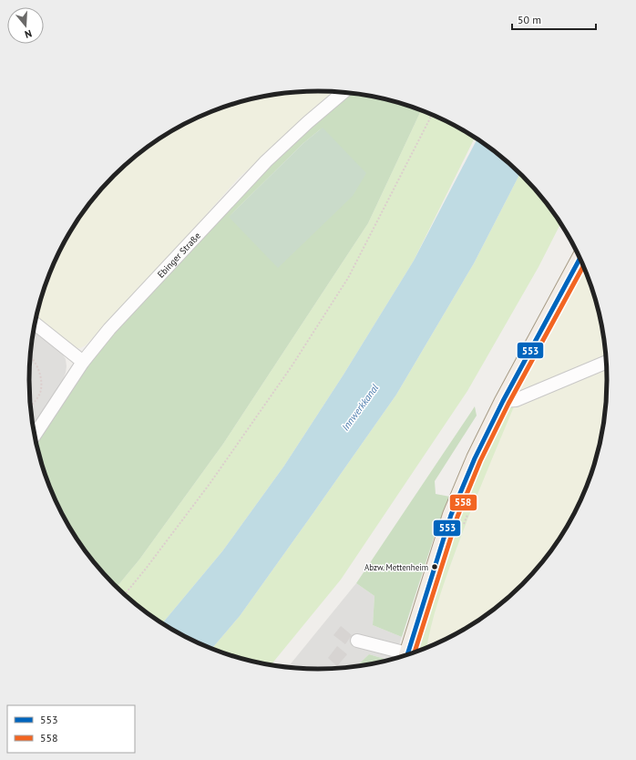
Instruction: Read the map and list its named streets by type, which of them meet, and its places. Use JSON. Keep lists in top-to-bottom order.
{
  "streets": {
    "street": ["Ebinger Straße"]
  },
  "water": ["Innwerkkanal"],
  "places": ["Abzw. Mettenheim"],
  "lines": ["transit line 553", "transit line 558"],
  "legend": ["553", "558"],
  "scale_bar": "50 m",
  "north": "bottom"
}
